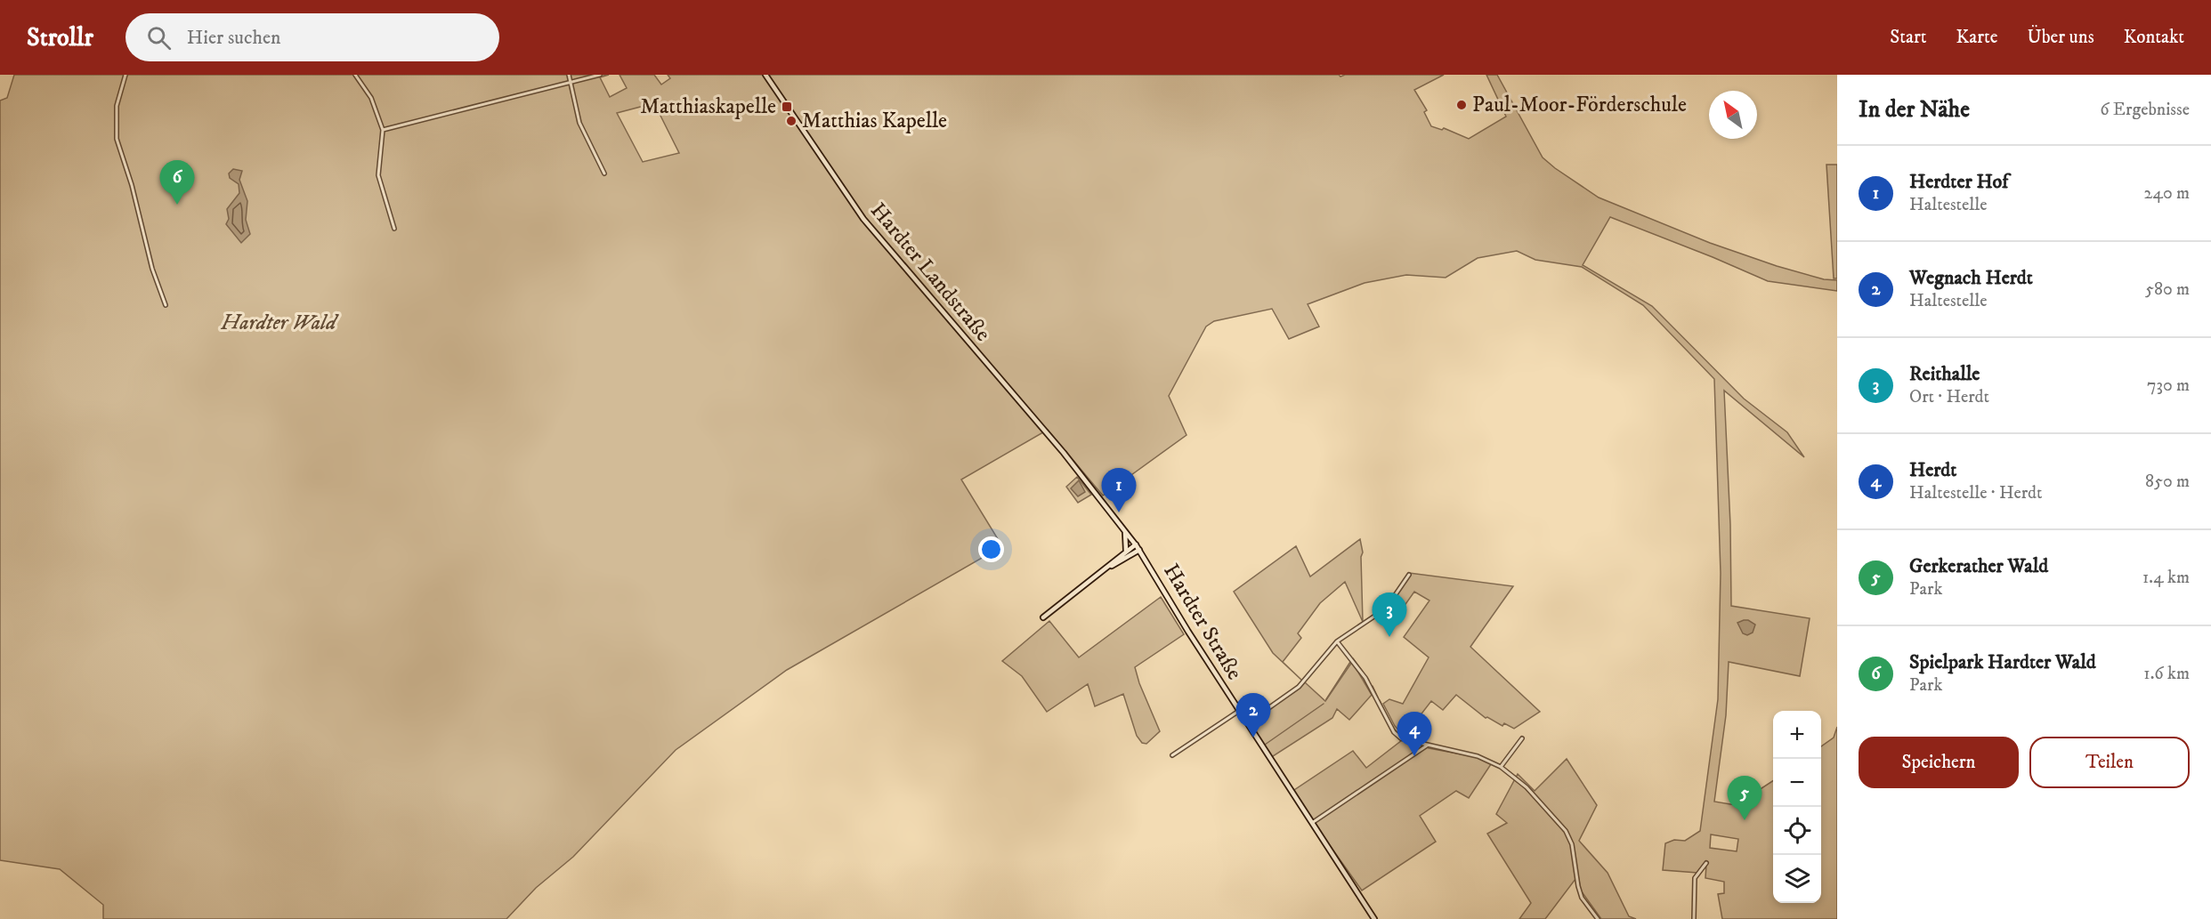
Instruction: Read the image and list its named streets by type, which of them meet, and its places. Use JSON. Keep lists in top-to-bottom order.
{
  "streets": {
    "main road": ["Hardter Landstraße", "Hardter Straße"]
  },
  "crossings": [
    ["Hardter Landstraße", "Hardter Straße"]
  ],
  "parks": ["Hardter Wald"],
  "places": {
    "other": ["Paul-Moor-Förderschule", "Matthias Kapelle"],
    "transit": ["Matthiaskapelle"]
  },
  "north": "top left",
  "page": {
    "header": "Strollr",
    "search": "Hier suchen",
    "nav": [
      "Start",
      "Karte",
      "Über uns",
      "Kontakt"
    ],
    "heading": ["In der Nähe", "6 Ergebnisse"],
    "list": [
      {
        "mark": "1",
        "name": "Herdter Hof",
        "note": "Haltestelle",
        "value": "240 m"
      },
      {
        "mark": "2",
        "name": "Wegnach Herdt",
        "note": "Haltestelle",
        "value": "580 m"
      },
      {
        "mark": "3",
        "name": "Reithalle",
        "note": "Ort · Herdt",
        "value": "730 m"
      },
      {
        "mark": "4",
        "name": "Herdt",
        "note": "Haltestelle · Herdt",
        "value": "850 m"
      },
      {
        "mark": "5",
        "name": "Gerkerather Wald",
        "note": "Park",
        "value": "1.4 km"
      },
      {
        "mark": "6",
        "name": "Spielpark Hardter Wald",
        "note": "Park",
        "value": "1.6 km"
      }
    ],
    "pins": [
      "6",
      "1",
      "3",
      "2",
      "4",
      "5"
    ],
    "map_buttons": ["+", "−"],
    "buttons": ["Speichern", "Teilen"]
  }
}
